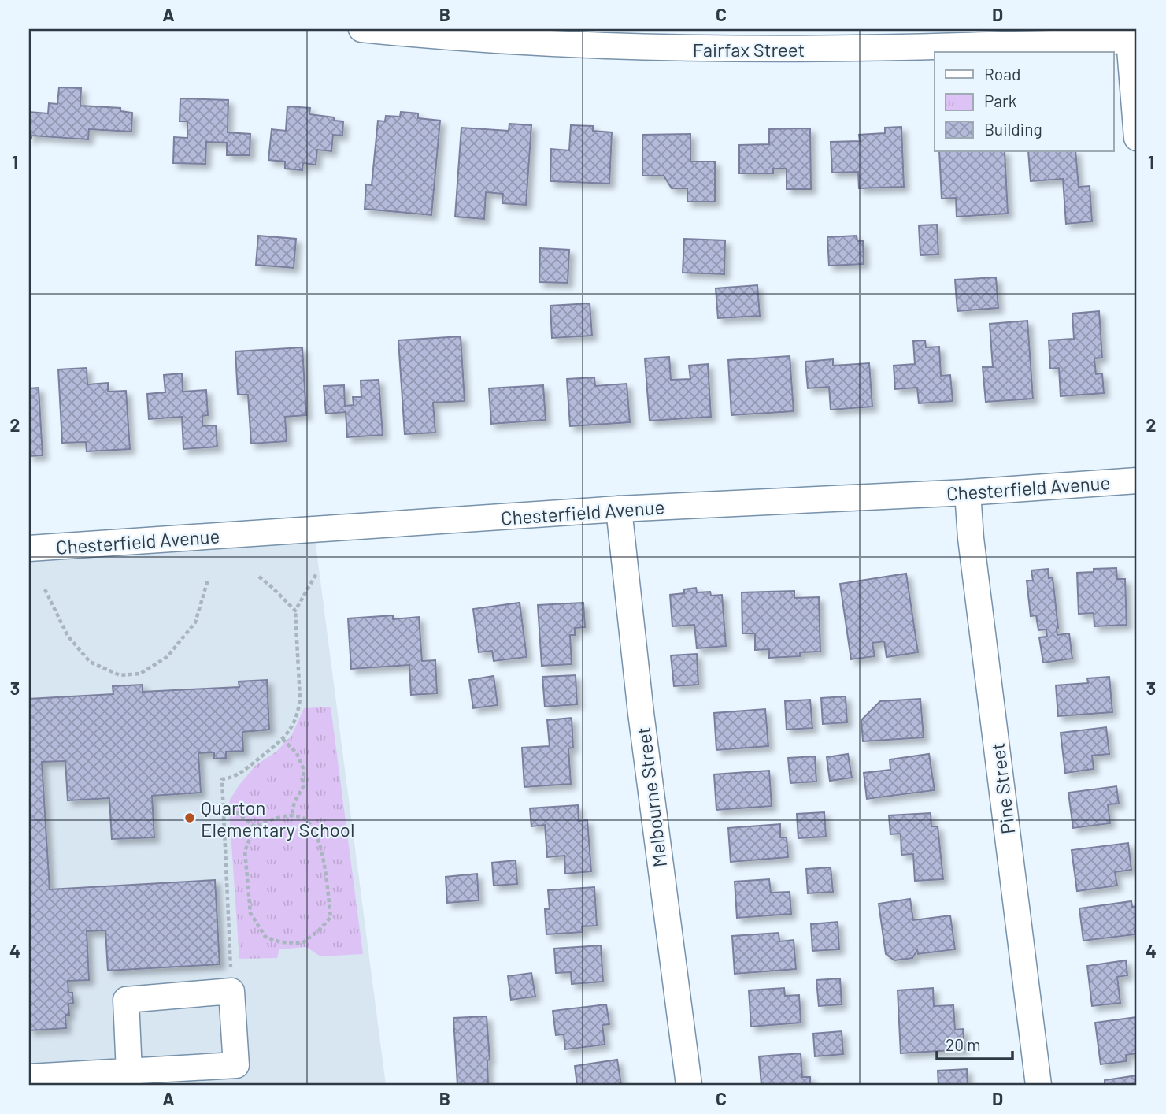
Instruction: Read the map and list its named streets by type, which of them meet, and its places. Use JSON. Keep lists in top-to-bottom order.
{
  "streets": {
    "street": [
      "Fairfax Street",
      "Chesterfield Avenue",
      "Pine Street",
      "Melbourne Street"
    ]
  },
  "crossings": [
    ["Chesterfield Avenue", "Pine Street"],
    ["Chesterfield Avenue", "Melbourne Street"]
  ],
  "places": ["Quarton Elementary School"],
  "legend": ["Road", "Park", "Building"],
  "scale_bar": "20 m",
  "grid": {
    "columns": [
      "A",
      "B",
      "C",
      "D"
    ],
    "rows": [
      "1",
      "2",
      "3",
      "4"
    ]
  }
}
